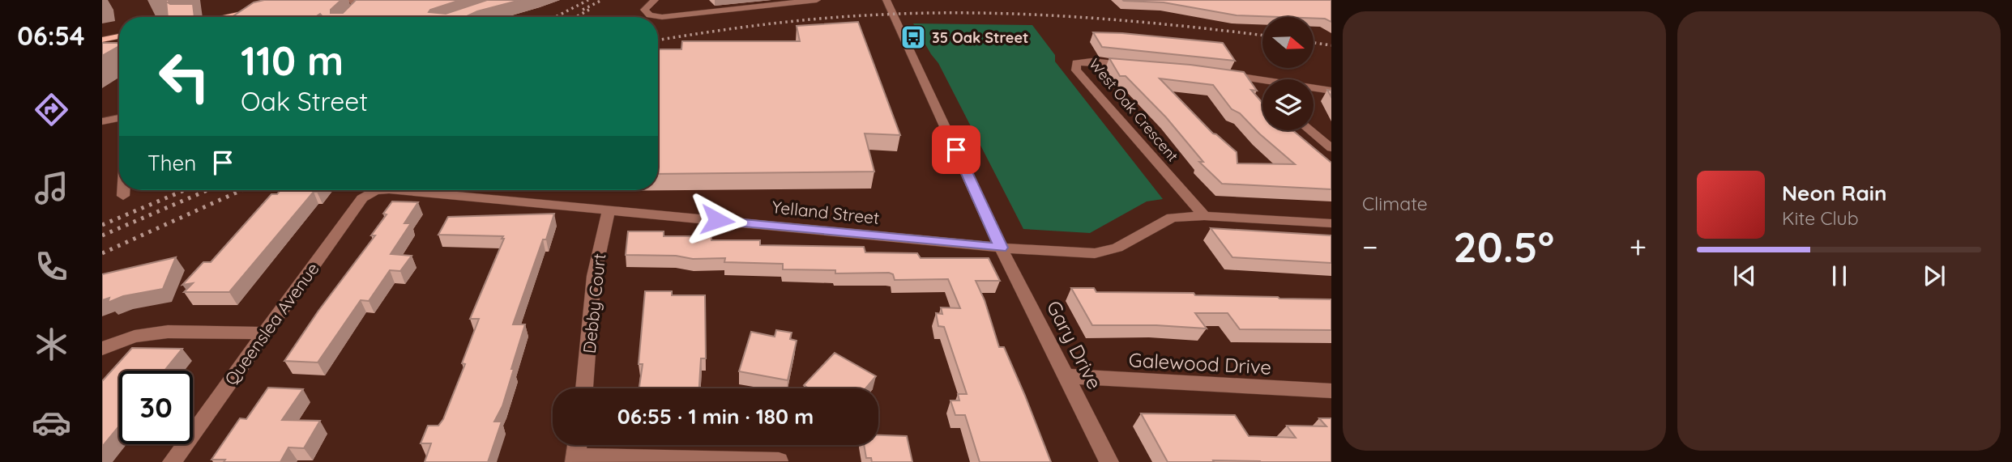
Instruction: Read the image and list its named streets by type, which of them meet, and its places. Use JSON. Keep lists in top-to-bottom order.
{
  "streets": {
    "street": [
      "West Oak Crescent",
      "Yelland Street",
      "Debby Court",
      "Queenslea Avenue",
      "Gary Drive",
      "Galewood Drive"
    ]
  },
  "crossings": [
    ["West Oak Crescent", "Yelland Street"],
    ["Yelland Street", "Debby Court"],
    ["Yelland Street", "Queenslea Avenue"],
    ["Yelland Street", "Gary Drive"],
    ["Gary Drive", "Galewood Drive"]
  ],
  "places": {
    "bus stop": ["35 Oak Street"]
  },
  "north": "right",
  "page": {
    "tabs": "06:54",
    "tile": "Climate",
    "turn": ["110 m", "Oak Street"],
    "then": "Then",
    "song": ["Neon Rain", "Kite Club"],
    "heat": ["−", "20.5°", "+"],
    "limit": "30",
    "trip": "06:55 · 1 min · 180 m"
  }
}
